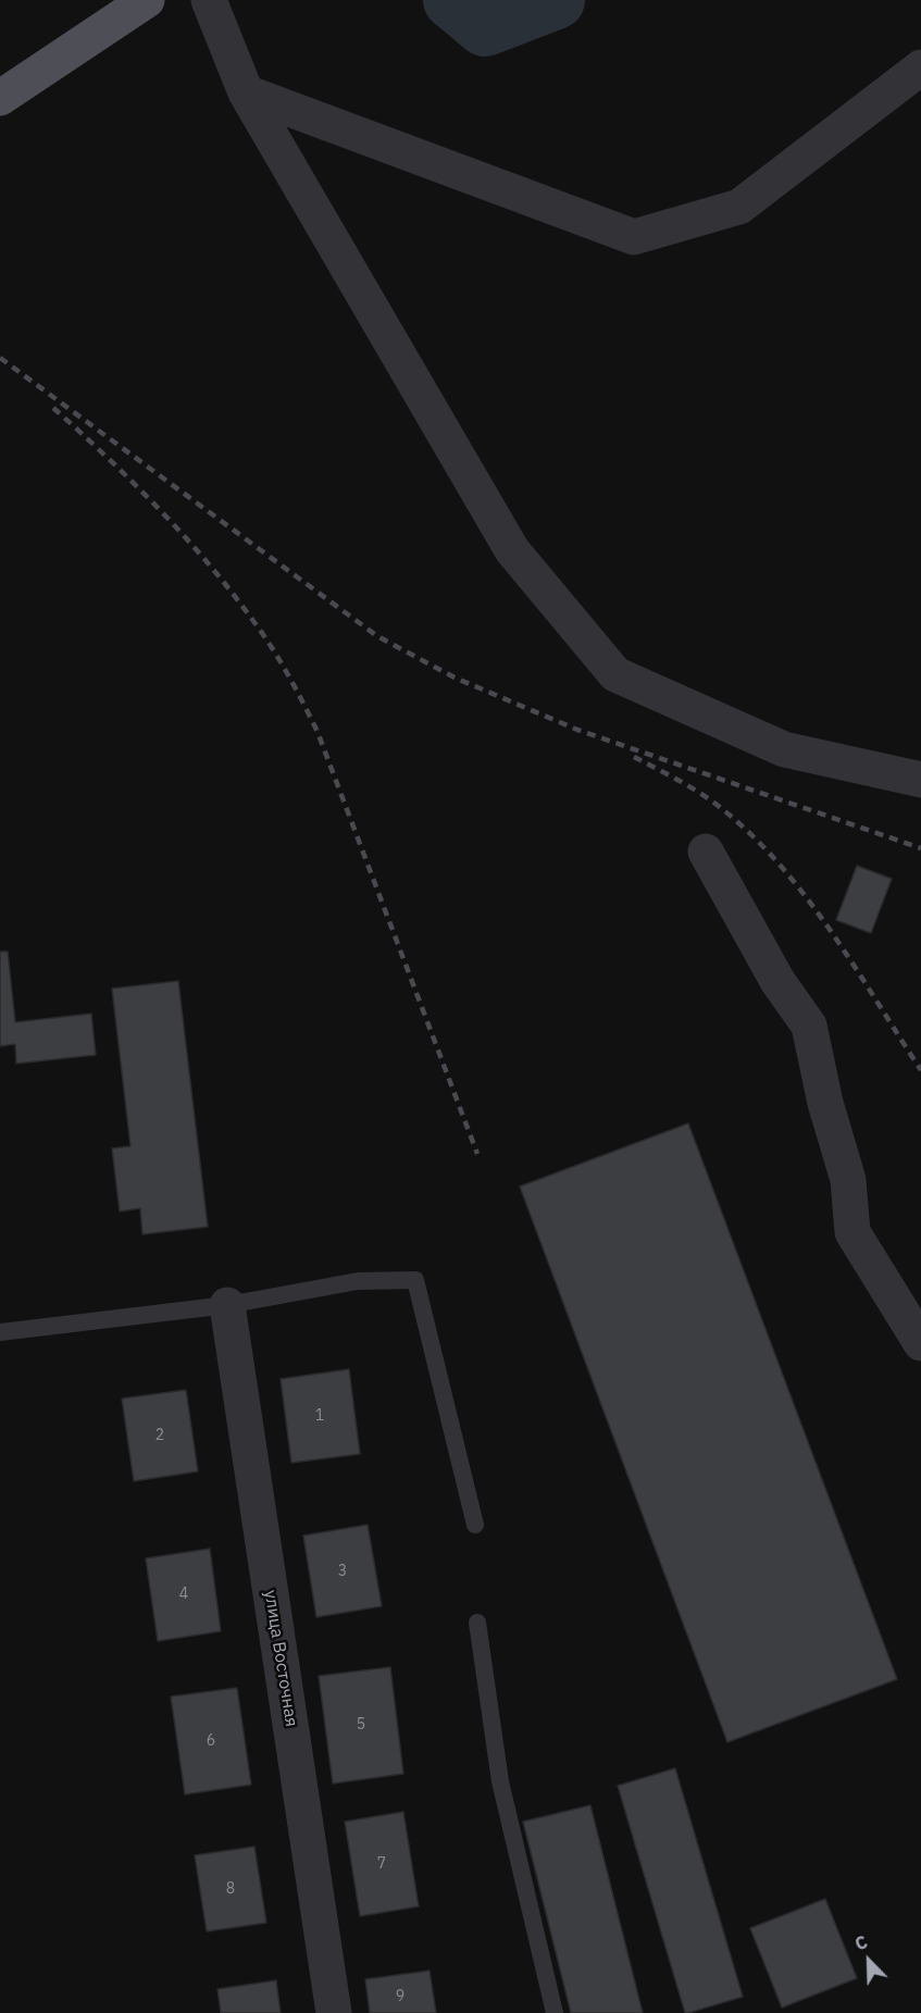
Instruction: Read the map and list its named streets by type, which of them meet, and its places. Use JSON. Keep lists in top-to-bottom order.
{
  "streets": {
    "street": ["улица Восточная"]
  },
  "house_numbers": [
    "1",
    "2",
    "3",
    "4",
    "5",
    "6",
    "7",
    "8",
    "9"
  ],
  "north": "top left"
}
